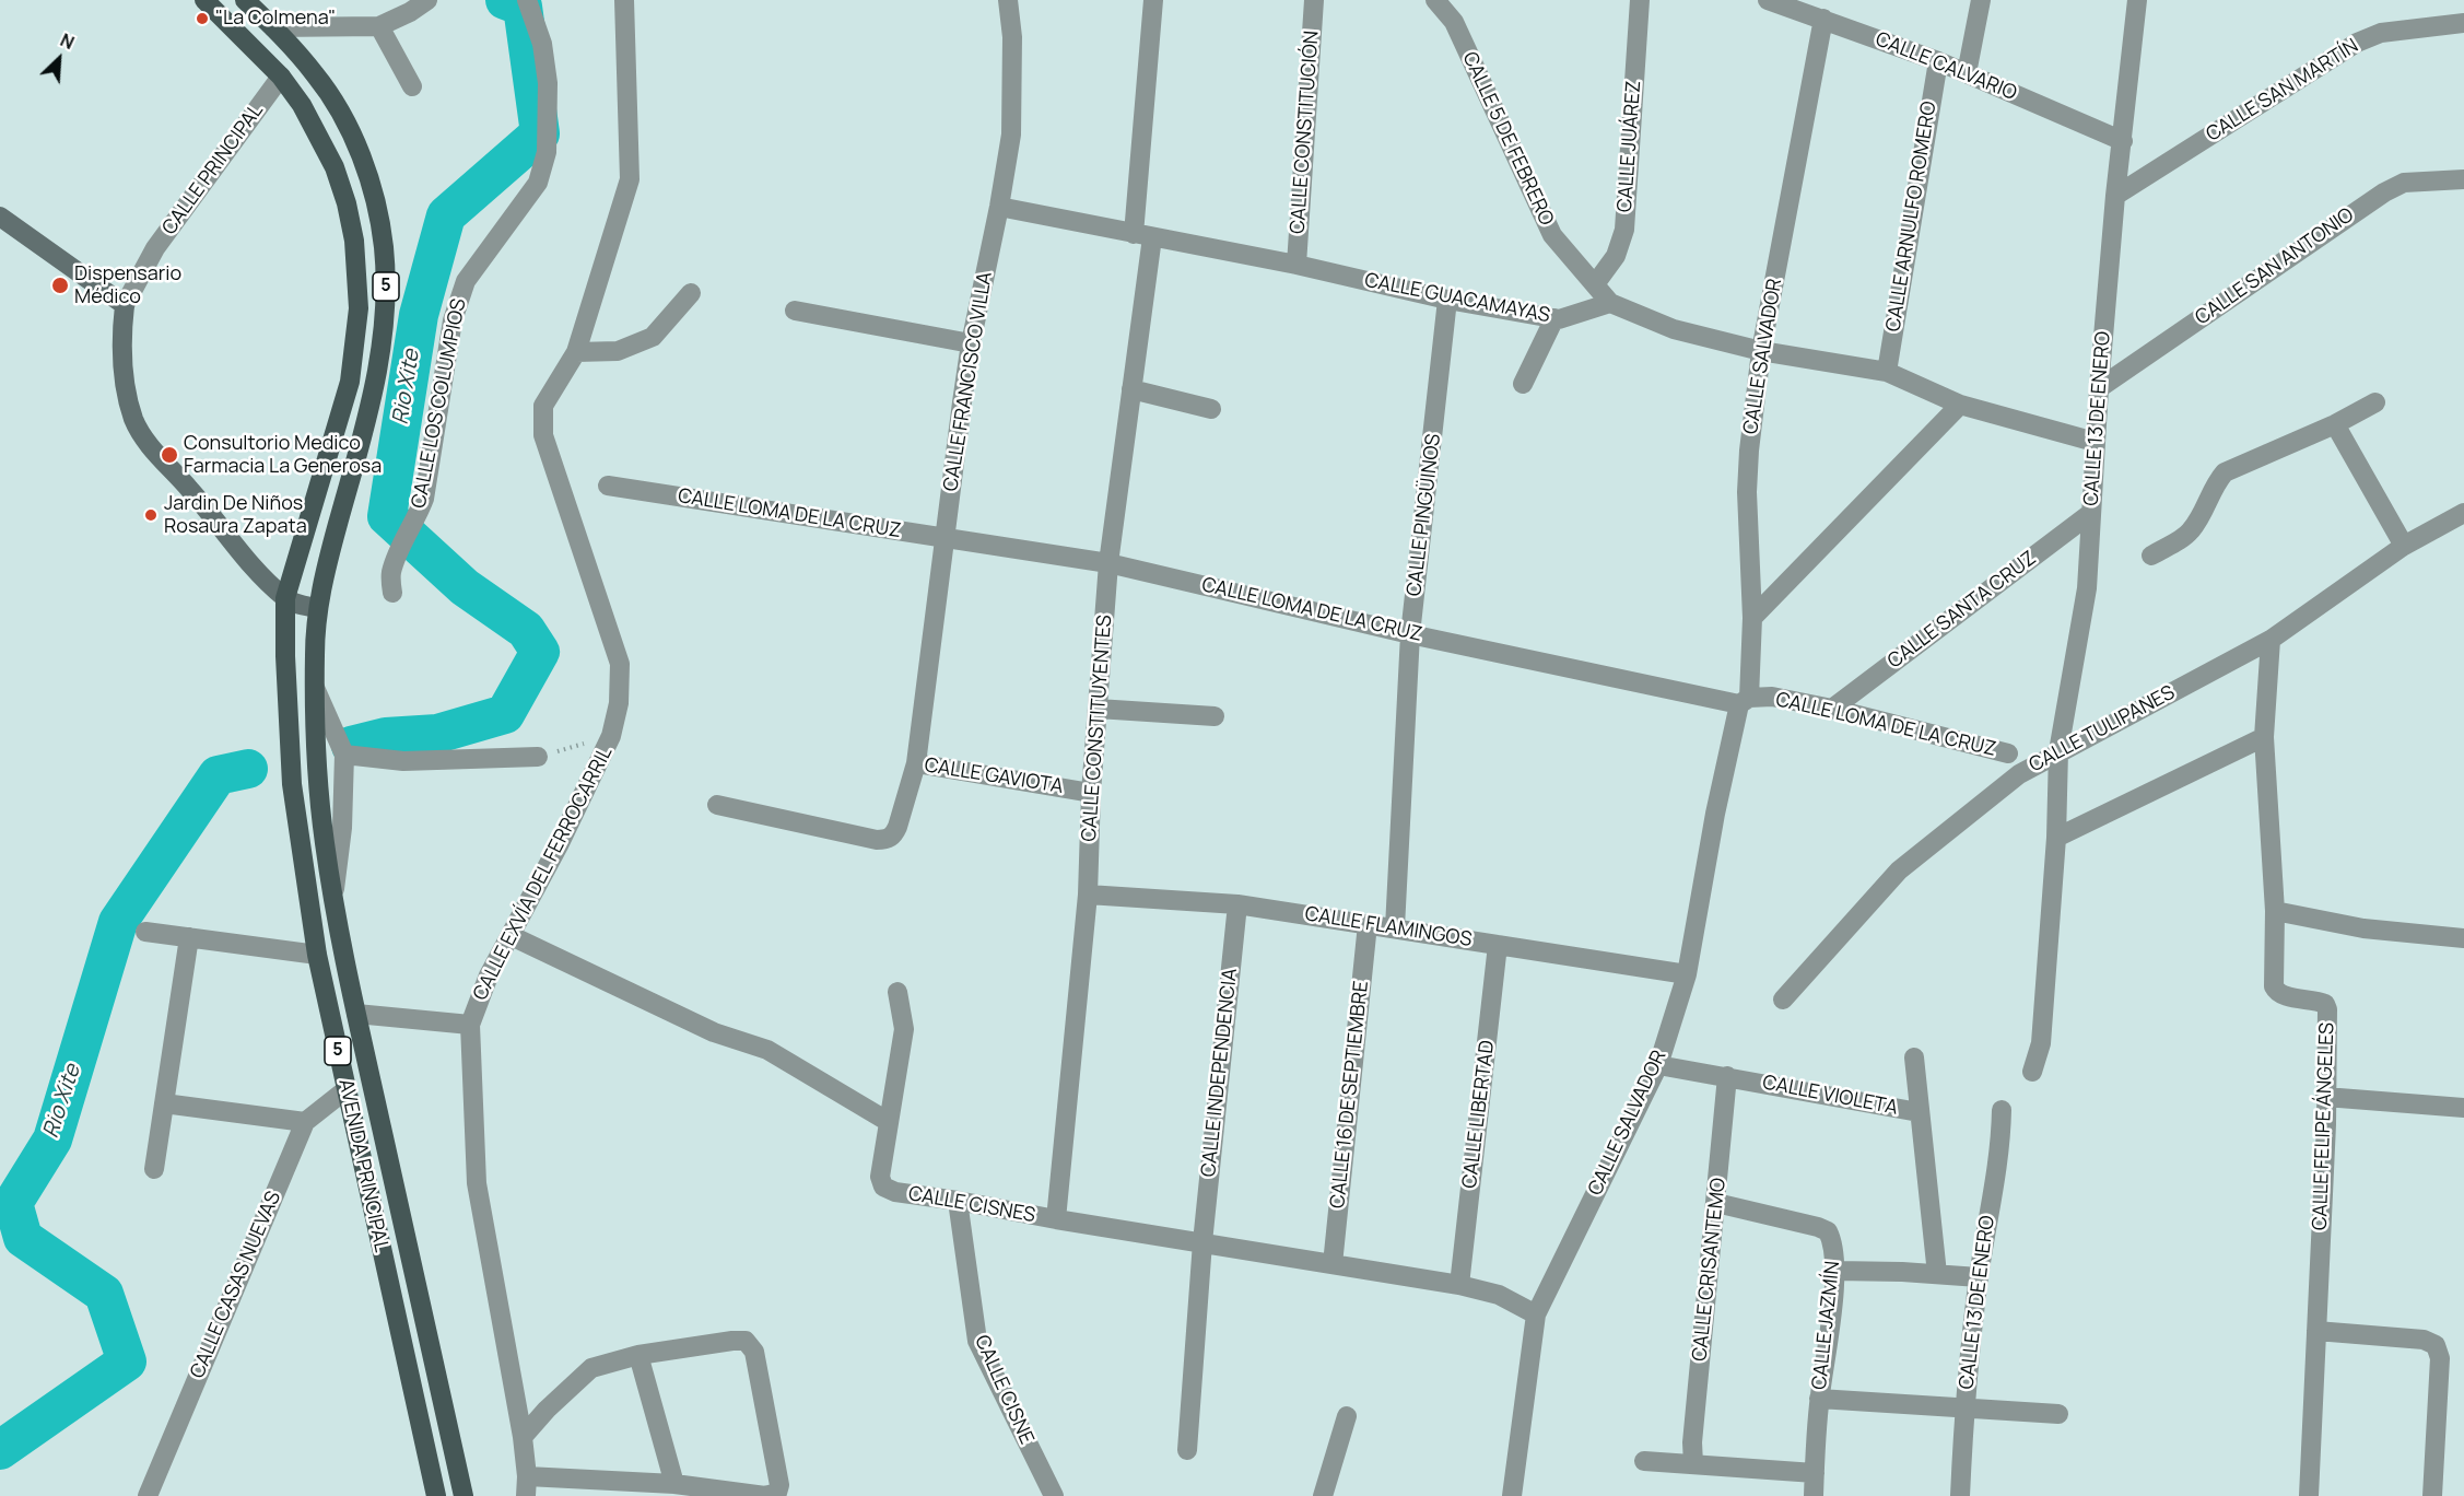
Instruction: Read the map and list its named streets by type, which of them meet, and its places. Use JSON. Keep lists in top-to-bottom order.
{
  "streets": {
    "main road": ["5", "AVENIDA PRINCIPAL"],
    "street": [
      "CALLE CALVARIO",
      "CALLE SAN MARTÍN",
      "CALLE CONSTITUCIÓN",
      "CALLE 5 DE FEBRERO",
      "CALLE JUÁREZ",
      "CALLE PRINCIPAL",
      "CALLE ARNULFO ROMERO",
      "CALLE SAN ANTONIO",
      "CALLE GUACAMAYAS",
      "CALLE SALVADOR",
      "CALLE FRANCISCO VILLA",
      "CALLE LOS COLUMPIOS",
      "CALLE 13 DE ENERO",
      "CALLE LOMA DE LA CRUZ",
      "CALLE PINGÜINOS",
      "CALLE SANTA CRUZ",
      "CALLE CONSTITUYENTES",
      "CALLE TULIPANES",
      "CALLE GAVIOTA",
      "CALLE EXVÍA DEL FERROCARRIL",
      "CALLE FLAMINGOS",
      "CALLE INDEPENDENCIA",
      "CALLE 16 DE SEPTIEMBRE",
      "CALLE VIOLETA",
      "CALLE LIBERTAD",
      "CALLE FELIPE ÁNGELES",
      "CALLE CISNES",
      "CALLE CRISANTEMO",
      "CALLE CASAS NUEVAS",
      "CALLE JAZMÍN",
      "CALLE CISNE"
    ]
  },
  "crossings": [
    ["CALLE CALVARIO", "CALLE ARNULFO ROMERO"],
    ["CALLE CALVARIO", "CALLE SALVADOR"],
    ["CALLE CALVARIO", "CALLE 13 DE ENERO"],
    ["CALLE SAN MARTÍN", "CALLE 13 DE ENERO"],
    ["CALLE CONSTITUCIÓN", "CALLE GUACAMAYAS"],
    ["CALLE 5 DE FEBRERO", "CALLE JUÁREZ"],
    ["CALLE 5 DE FEBRERO", "CALLE GUACAMAYAS"],
    ["CALLE PRINCIPAL", "5"],
    ["CALLE PRINCIPAL", "AVENIDA PRINCIPAL"],
    ["CALLE SAN ANTONIO", "CALLE 13 DE ENERO"],
    ["5", "AVENIDA PRINCIPAL"],
    ["CALLE GUACAMAYAS", "CALLE FRANCISCO VILLA"],
    ["CALLE GUACAMAYAS", "CALLE PINGÜINOS"],
    ["CALLE GUACAMAYAS", "CALLE CONSTITUYENTES"],
    ["CALLE SALVADOR", "CALLE LOMA DE LA CRUZ"],
    ["CALLE SALVADOR", "CALLE FLAMINGOS"],
    ["CALLE SALVADOR", "CALLE VIOLETA"],
    ["CALLE SALVADOR", "CALLE CISNES"],
    ["CALLE FRANCISCO VILLA", "CALLE LOMA DE LA CRUZ"],
    ["CALLE FRANCISCO VILLA", "CALLE GAVIOTA"],
    ["CALLE 13 DE ENERO", "CALLE SANTA CRUZ"],
    ["CALLE 13 DE ENERO", "CALLE TULIPANES"],
    ["CALLE LOMA DE LA CRUZ", "CALLE PINGÜINOS"],
    ["CALLE LOMA DE LA CRUZ", "CALLE SANTA CRUZ"],
    ["CALLE LOMA DE LA CRUZ", "CALLE CONSTITUYENTES"],
    ["CALLE PINGÜINOS", "CALLE FLAMINGOS"],
    ["CALLE CONSTITUYENTES", "CALLE GAVIOTA"],
    ["CALLE CONSTITUYENTES", "CALLE FLAMINGOS"],
    ["CALLE CONSTITUYENTES", "CALLE CISNES"],
    ["CALLE TULIPANES", "CALLE FELIPE ÁNGELES"],
    ["CALLE FLAMINGOS", "CALLE INDEPENDENCIA"],
    ["CALLE FLAMINGOS", "CALLE 16 DE SEPTIEMBRE"],
    ["CALLE FLAMINGOS", "CALLE LIBERTAD"],
    ["CALLE INDEPENDENCIA", "CALLE CISNES"],
    ["CALLE 16 DE SEPTIEMBRE", "CALLE CISNES"],
    ["CALLE VIOLETA", "CALLE CRISANTEMO"],
    ["CALLE LIBERTAD", "CALLE CISNES"],
    ["AVENIDA PRINCIPAL", "CALLE CASAS NUEVAS"],
    ["CALLE CISNES", "CALLE CISNE"],
    ["CALLE CRISANTEMO", "CALLE JAZMÍN"]
  ],
  "water": ["Rio Xite"],
  "places": [
    "\"La Colmena\"",
    "Dispensario Médico",
    "Consultorio Medico Farmacia La Generosa",
    "Jardin De Niños Rosaura Zapata"
  ],
  "north": "top right"
}
